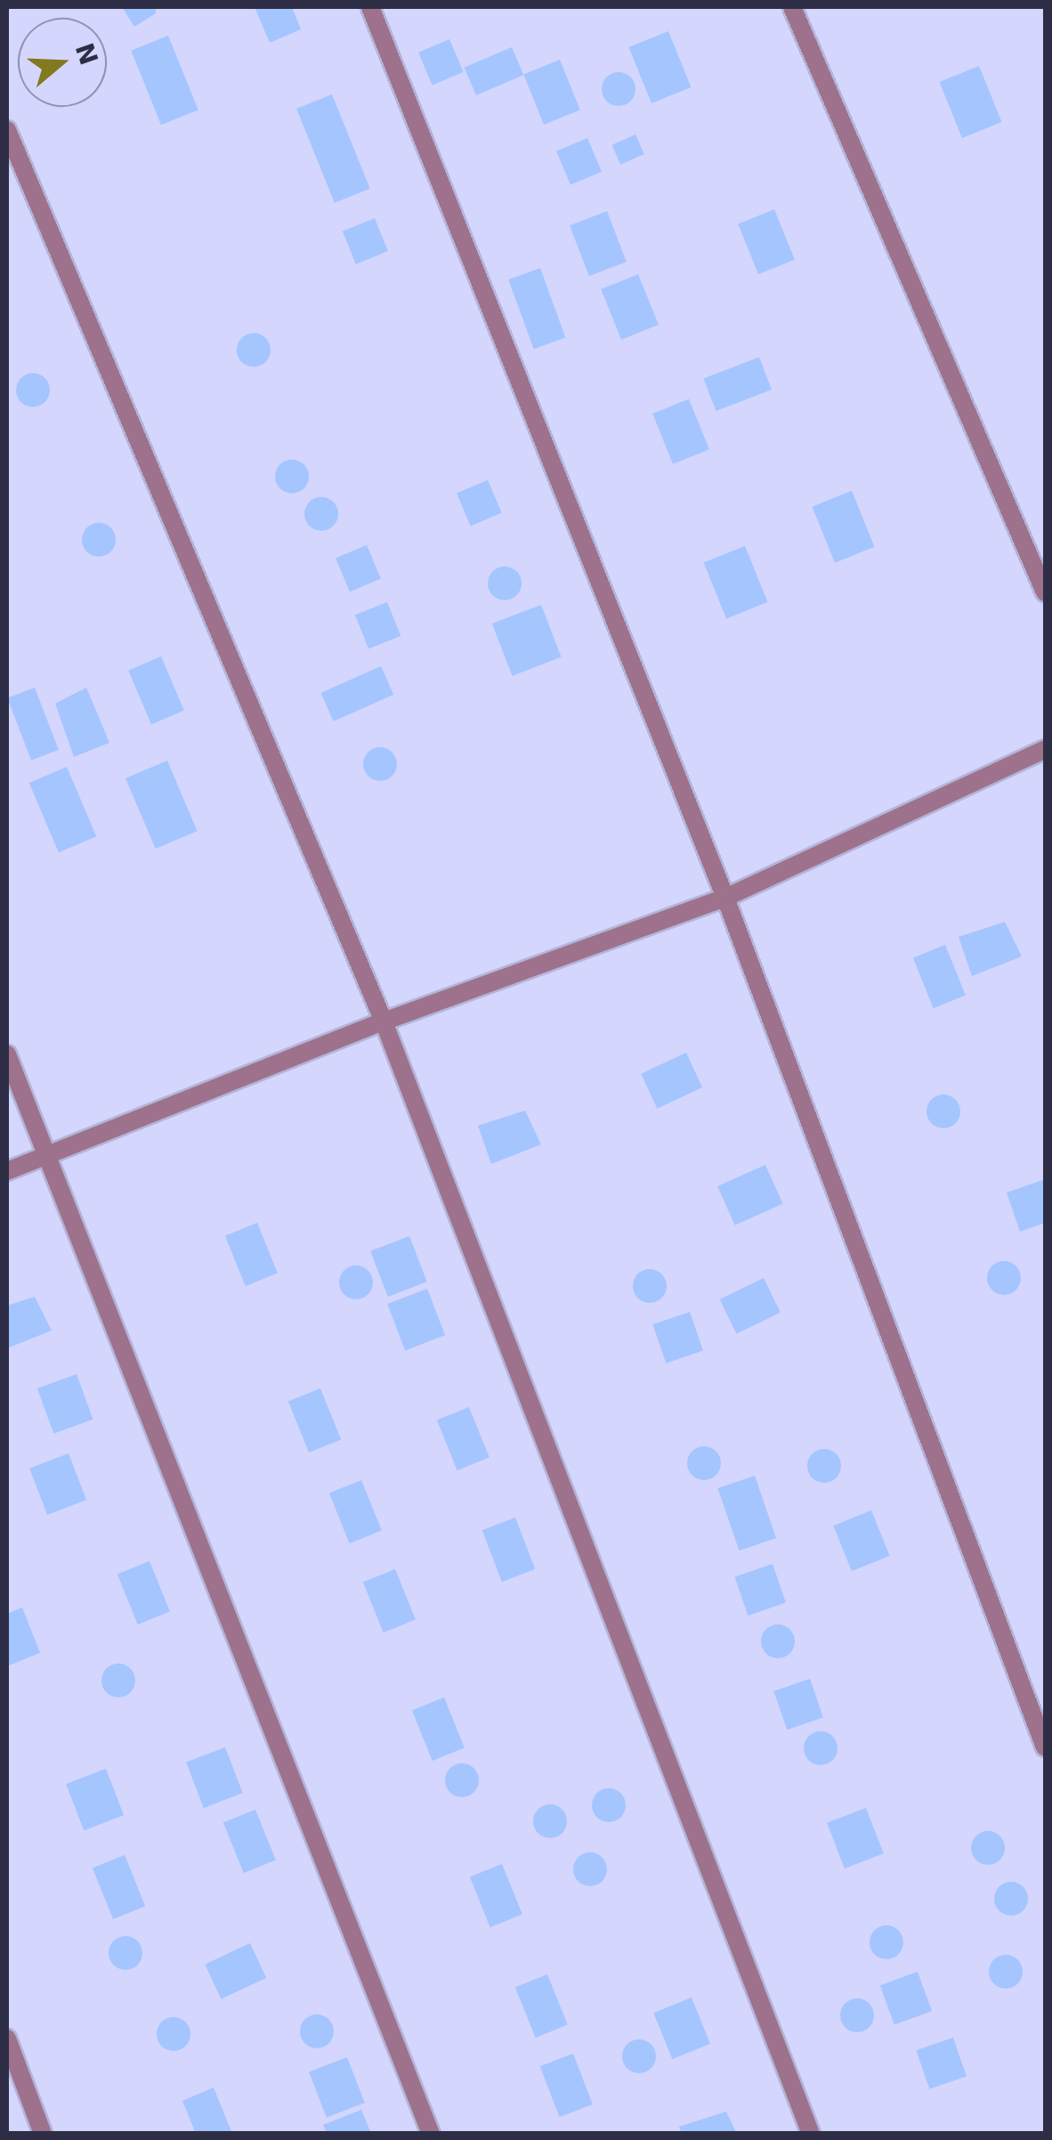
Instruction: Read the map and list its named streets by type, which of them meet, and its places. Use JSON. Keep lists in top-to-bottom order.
{
  "north": "right"
}
